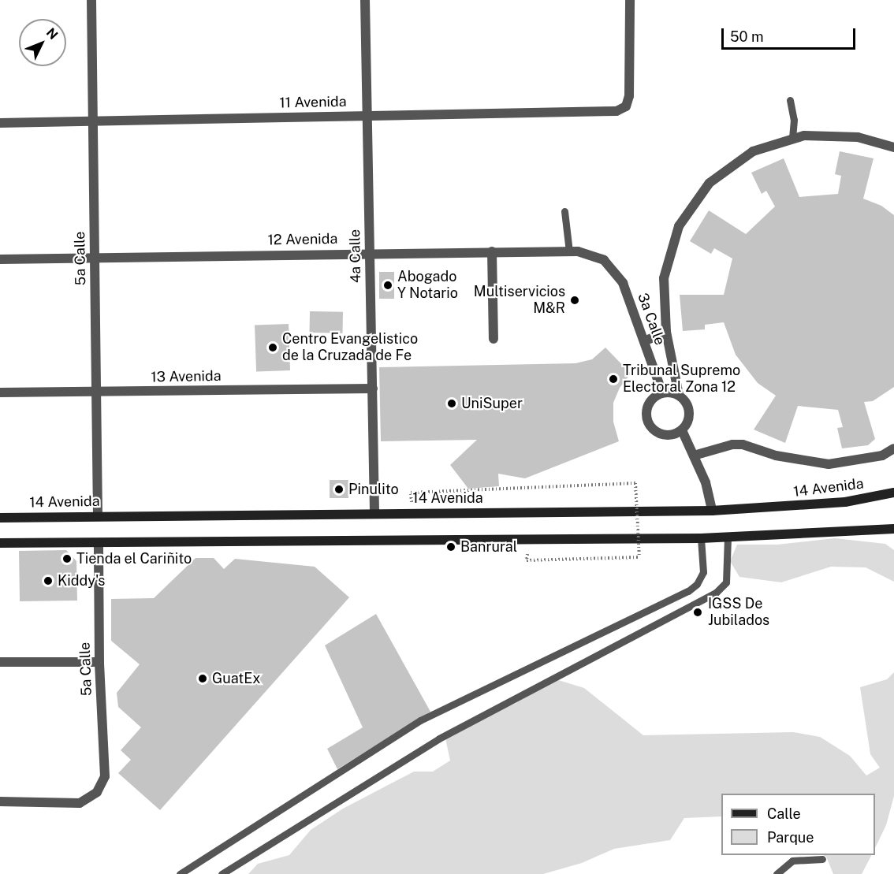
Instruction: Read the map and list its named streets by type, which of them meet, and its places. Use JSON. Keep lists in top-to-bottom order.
{
  "streets": {
    "main road": ["14 Avenida"],
    "street": [
      "11 Avenida",
      "12 Avenida",
      "4a Calle",
      "5a Calle",
      "3a Calle",
      "13 Avenida"
    ]
  },
  "crossings": [
    ["11 Avenida", "4a Calle"],
    ["11 Avenida", "5a Calle"],
    ["12 Avenida", "4a Calle"],
    ["12 Avenida", "5a Calle"],
    ["12 Avenida", "3a Calle"],
    ["4a Calle", "13 Avenida"],
    ["4a Calle", "14 Avenida"],
    ["5a Calle", "13 Avenida"],
    ["5a Calle", "14 Avenida"]
  ],
  "places": [
    "Abogado Y Notario",
    "Multiservicios M&R",
    "Centro Evangelistico de la Cruzada de Fe",
    "Tribunal Supremo Electoral Zona 12",
    "UniSuper",
    "Pinulito",
    "Banrural",
    "Tienda el Cariñito",
    "Kiddy's",
    "IGSS De Jubilados",
    "GuatEx"
  ],
  "legend": ["Calle", "Parque"],
  "scale_bar": "50 m",
  "north": "top right"
}
